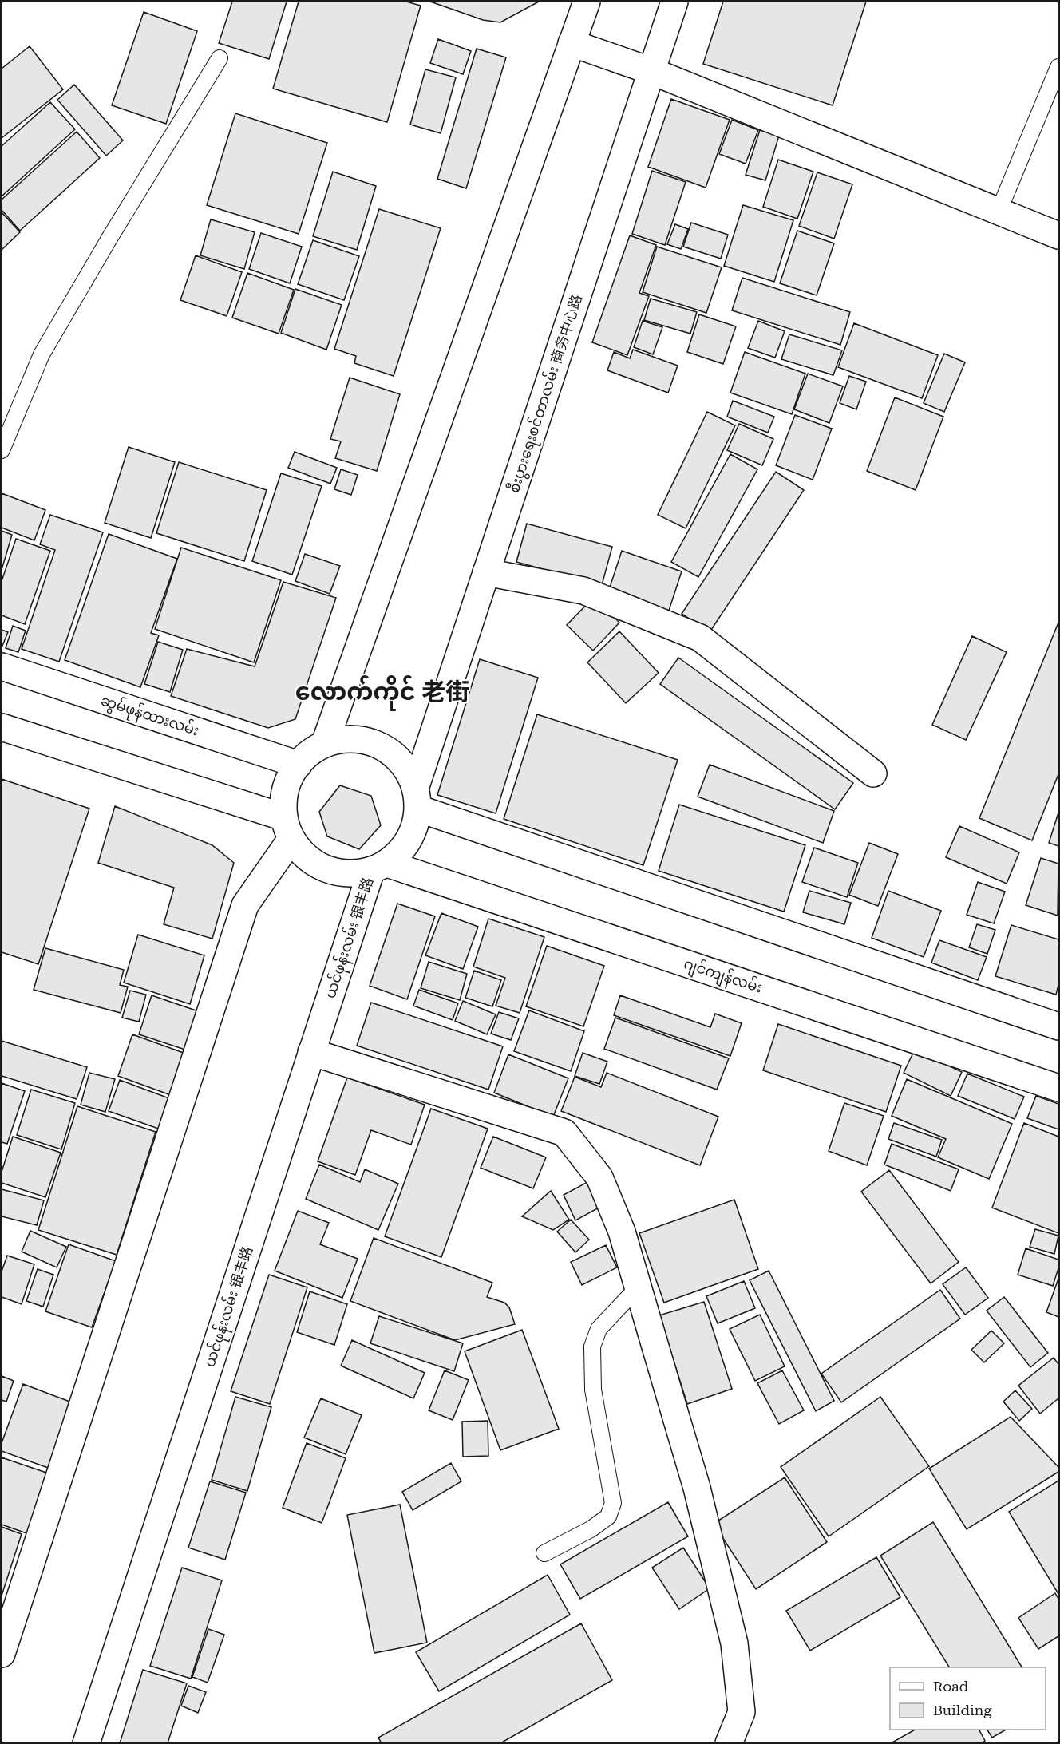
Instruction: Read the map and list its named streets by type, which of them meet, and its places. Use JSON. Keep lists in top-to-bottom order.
{
  "streets": {
    "main road": [
      "စီးပွားရေးစင်တာလမ်း 商务中心路",
      "ဆွမ်ဖုန်ထားလမ်း",
      "ယင်ဖုန်းလမ်း 银丰路",
      "ဂျင်ကျန်လမ်း"
    ]
  },
  "crossings": [
    ["စီးပွားရေးစင်တာလမ်း 商务中心路", "ဆွမ်ဖုန်ထားလမ်း"],
    ["စီးပွားရေးစင်တာလမ်း 商务中心路", "ယင်ဖုန်းလမ်း 银丰路"],
    ["စီးပွားရေးစင်တာလမ်း 商务中心路", "ဂျင်ကျန်လမ်း"],
    ["ဆွမ်ဖုန်ထားလမ်း", "ယင်ဖုန်းလမ်း 银丰路"],
    ["ဆွမ်ဖုန်ထားလမ်း", "ဂျင်ကျန်လမ်း"],
    ["ယင်ဖုန်းလမ်း 银丰路", "ဂျင်ကျန်လမ်း"]
  ],
  "districts": ["လောက်ကိုင် 老街"],
  "legend": ["Road", "Building"]
}
